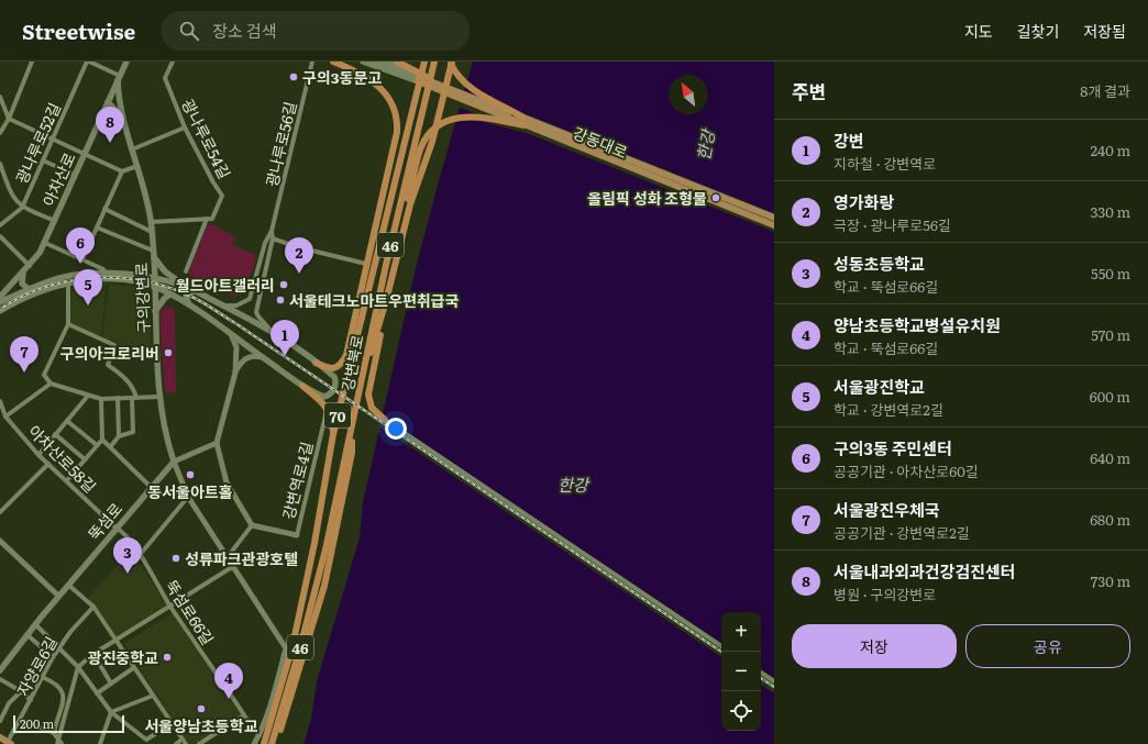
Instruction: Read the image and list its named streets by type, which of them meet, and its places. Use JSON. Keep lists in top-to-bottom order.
{
  "streets": {
    "highway": ["46", "강변북로", "70"],
    "main road": [
      "강동대로",
      "아차산로",
      "구의강변로",
      "뚝섬로"
    ],
    "street": [
      "광나루로54길",
      "광나루로52길",
      "광나루로56길",
      "아차산로58길",
      "강변역로4길",
      "뚝섬로66길",
      "자양로6길"
    ]
  },
  "crossings": [
    ["아차산로", "구의강변로"],
    ["구의강변로", "뚝섬로"],
    ["구의강변로", "뚝섬로66길"],
    ["아차산로58길", "뚝섬로"],
    ["아차산로58길", "뚝섬로66길"],
    ["뚝섬로", "뚝섬로66길"]
  ],
  "water": ["한강"],
  "places": [
    "구의3동문고",
    "올림픽 성화 조형물",
    "월드아트갤러리",
    "서울테크노마트우편취급국",
    "구의아크로리버",
    "동서울아트홀",
    "성류파크관광호텔",
    "광진중학교",
    "서울양남초등학교"
  ],
  "scale_bar": "200 m",
  "north": "top left",
  "page": {
    "header": "Streetwise",
    "search": "장소 검색",
    "nav": ["지도", "길찾기", "저장됨"],
    "heading": ["주변", "8개 결과"],
    "pins": [
      "8",
      "6",
      "2",
      "5",
      "1",
      "7",
      "3",
      "4"
    ],
    "list": [
      {
        "mark": "1",
        "name": "강변",
        "note": "지하철 · 강변역로",
        "value": "240 m"
      },
      {
        "mark": "2",
        "name": "영가화랑",
        "note": "극장 · 광나루로56길",
        "value": "330 m"
      },
      {
        "mark": "3",
        "name": "성동초등학교",
        "note": "학교 · 뚝섬로66길",
        "value": "550 m"
      },
      {
        "mark": "4",
        "name": "양남초등학교병설유치원",
        "note": "학교 · 뚝섬로66길",
        "value": "570 m"
      },
      {
        "mark": "5",
        "name": "서울광진학교",
        "note": "학교 · 강변역로2길",
        "value": "600 m"
      },
      {
        "mark": "6",
        "name": "구의3동 주민센터",
        "note": "공공기관 · 아차산로60길",
        "value": "640 m"
      },
      {
        "mark": "7",
        "name": "서울광진우체국",
        "note": "공공기관 · 강변역로2길",
        "value": "680 m"
      },
      {
        "mark": "8",
        "name": "서울내과외과건강검진센터",
        "note": "병원 · 구의강변로",
        "value": "730 m"
      }
    ],
    "buttons": ["저장", "공유"],
    "map_buttons": ["+", "−"],
    "scale": "200 m"
  }
}
